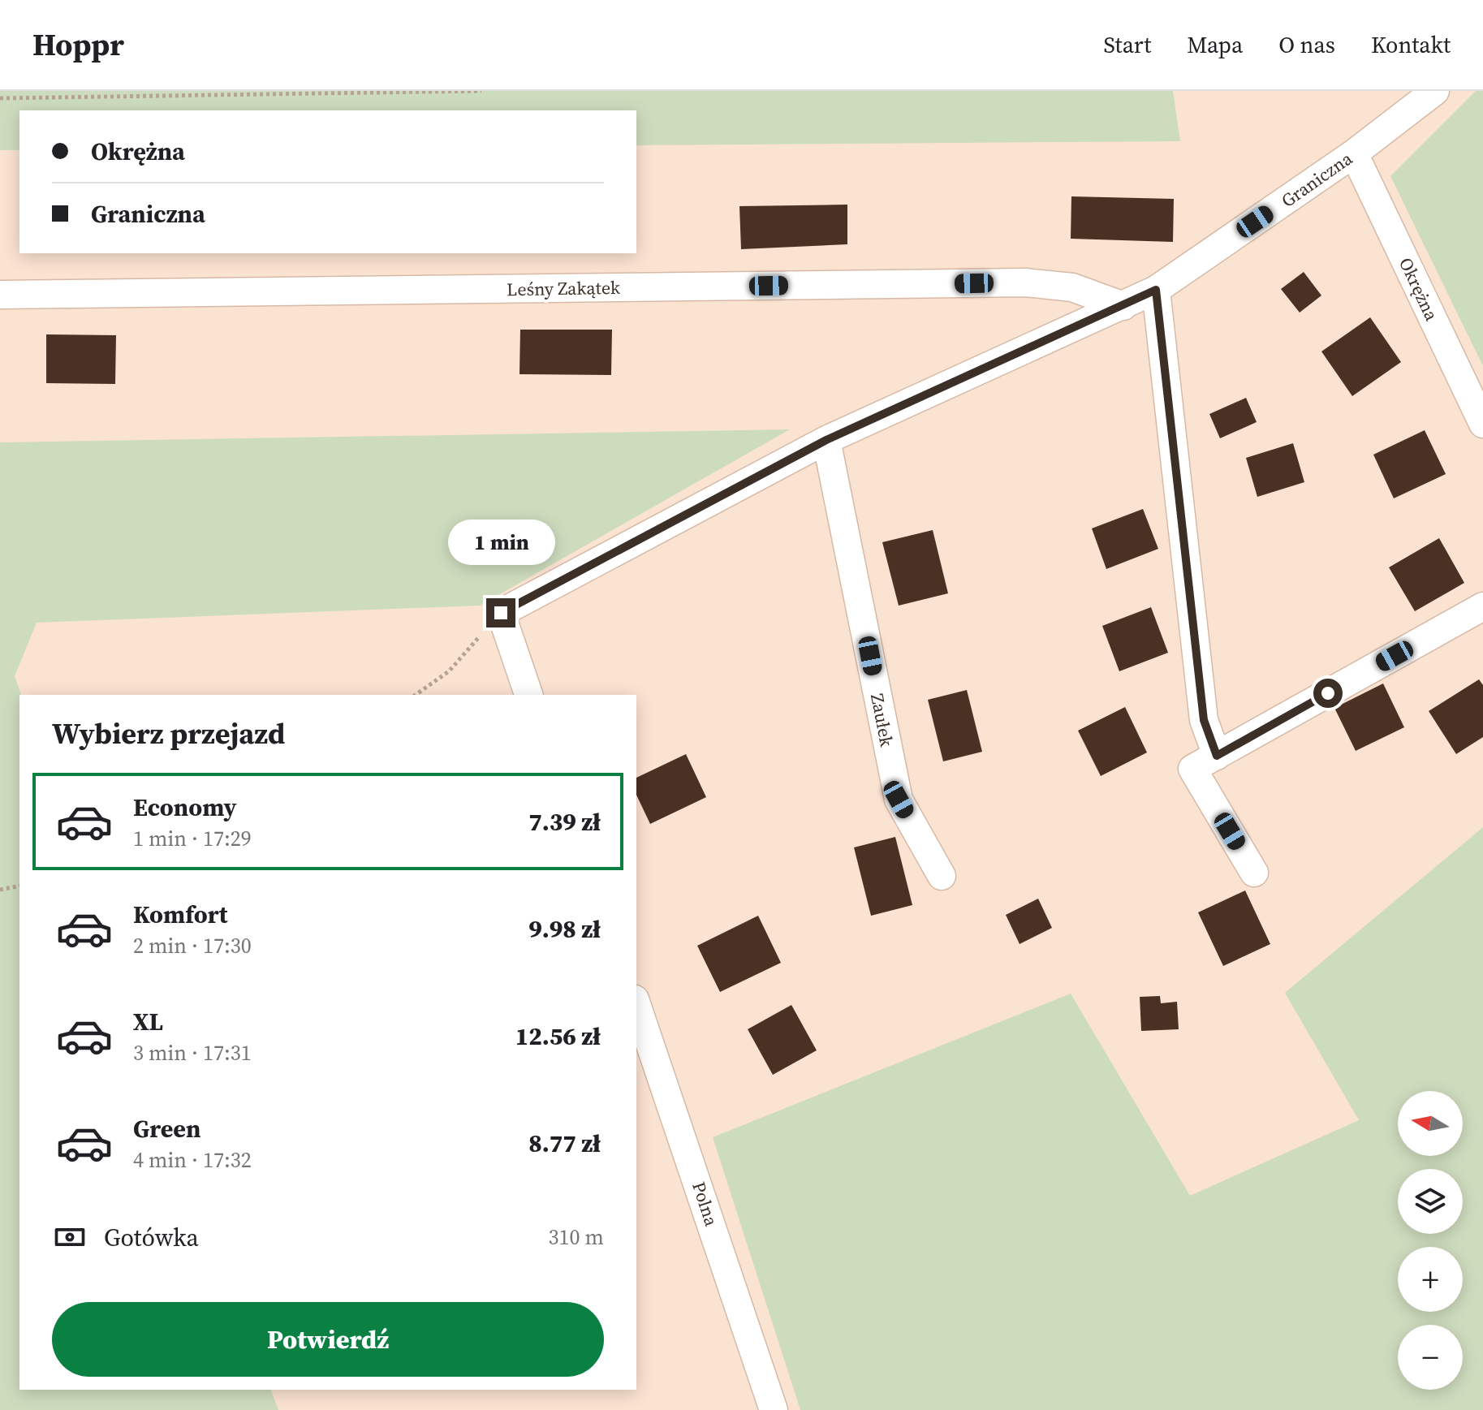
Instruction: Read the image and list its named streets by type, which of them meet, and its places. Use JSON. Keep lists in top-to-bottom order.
{
  "streets": {
    "street": [
      "Graniczna",
      "Leśny Zakątek",
      "Okrężna",
      "Zaułek",
      "Polna"
    ]
  },
  "crossings": [
    ["Graniczna", "Leśny Zakątek"],
    ["Graniczna", "Okrężna"],
    ["Graniczna", "Zaułek"]
  ],
  "north": "left",
  "page": {
    "header": "Hoppr",
    "nav": [
      "Start",
      "Mapa",
      "O nas",
      "Kontakt"
    ],
    "banner": ["Okrężna", "Graniczna"],
    "bubble": "1 min",
    "heading": "Wybierz przejazd",
    "list": [
      {
        "name": "Economy",
        "note": "1 min · 17:29",
        "value": "7.39 zł"
      },
      {
        "name": "Komfort",
        "note": "2 min · 17:30",
        "value": "9.98 zł"
      },
      {
        "name": "XL",
        "note": "3 min · 17:31",
        "value": "12.56 zł"
      },
      {
        "name": "Green",
        "note": "4 min · 17:32",
        "value": "8.77 zł"
      }
    ],
    "map_buttons": ["+", "−"],
    "pay": ["Gotówka", "310 m"],
    "buttons": "Potwierdź"
  }
}
